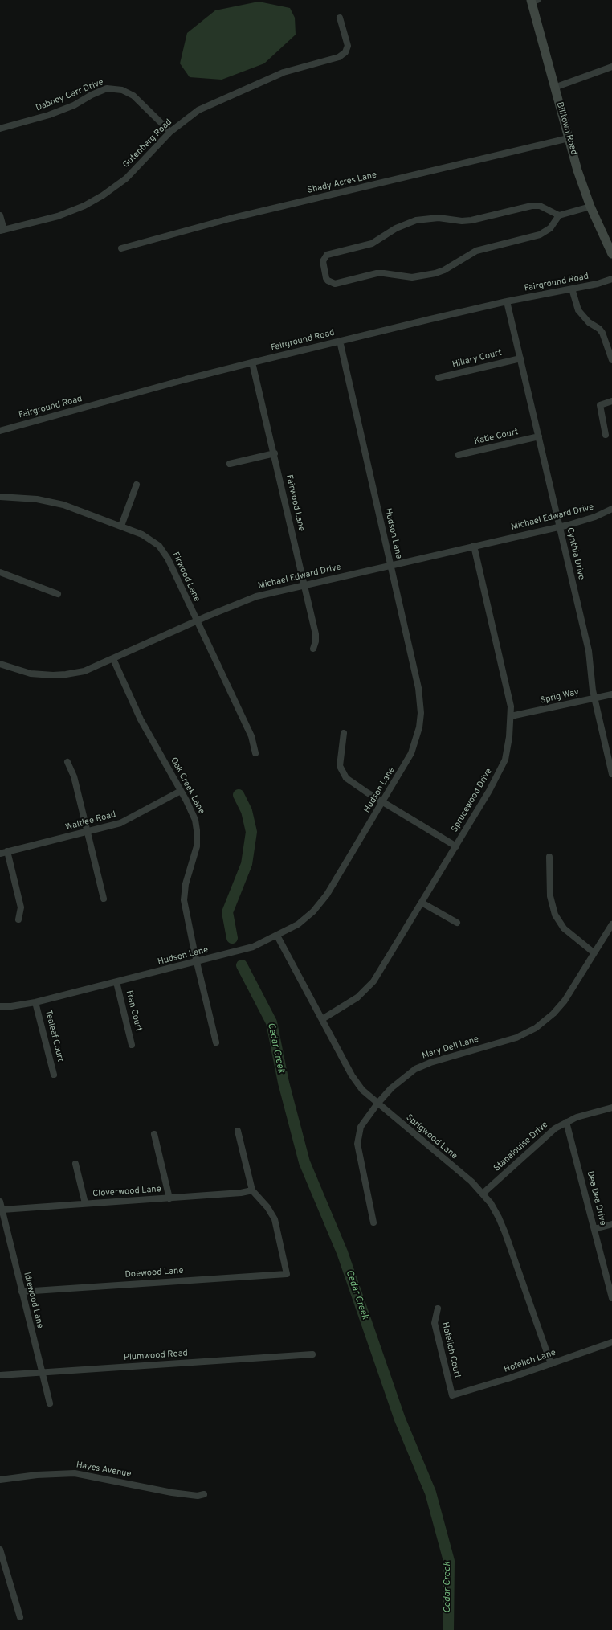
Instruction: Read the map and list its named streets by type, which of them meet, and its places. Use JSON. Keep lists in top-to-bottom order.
{
  "streets": {
    "main road": ["Billtown Road"],
    "street": [
      "Dabney Carr Drive",
      "Gutenberg Road",
      "Shady Acres Lane",
      "Fairground Road",
      "Hillary Court",
      "Katie Court",
      "Fairwood Lane",
      "Michael Edward Drive",
      "Hudson Lane",
      "Cynthia Drive",
      "Firwood Lane",
      "Sprig Way",
      "Oak Creek Lane",
      "Sprucewood Drive",
      "Waltlee Road",
      "Fran Court",
      "Tealeaf Court",
      "Mary Dell Lane",
      "Sprigwood Lane",
      "Stanalouise Drive",
      "Cloverwood Lane",
      "Dea Dea Drive",
      "Doewood Lane",
      "Idlewood Lane",
      "Hofelich Court",
      "Plumwood Road",
      "Hofelich Lane",
      "Hayes Avenue"
    ]
  },
  "crossings": [
    ["Dabney Carr Drive", "Gutenberg Road"],
    ["Billtown Road", "Shady Acres Lane"],
    ["Fairground Road", "Fairwood Lane"],
    ["Fairground Road", "Hudson Lane"],
    ["Fairground Road", "Cynthia Drive"],
    ["Hillary Court", "Cynthia Drive"],
    ["Katie Court", "Cynthia Drive"],
    ["Fairwood Lane", "Michael Edward Drive"],
    ["Michael Edward Drive", "Hudson Lane"],
    ["Michael Edward Drive", "Cynthia Drive"],
    ["Michael Edward Drive", "Firwood Lane"],
    ["Michael Edward Drive", "Oak Creek Lane"],
    ["Michael Edward Drive", "Sprucewood Drive"],
    ["Hudson Lane", "Oak Creek Lane"],
    ["Hudson Lane", "Fran Court"],
    ["Hudson Lane", "Tealeaf Court"],
    ["Hudson Lane", "Sprigwood Lane"],
    ["Cynthia Drive", "Sprig Way"],
    ["Sprig Way", "Sprucewood Drive"],
    ["Oak Creek Lane", "Waltlee Road"],
    ["Sprucewood Drive", "Sprigwood Lane"],
    ["Mary Dell Lane", "Sprigwood Lane"],
    ["Sprigwood Lane", "Stanalouise Drive"],
    ["Sprigwood Lane", "Hofelich Lane"],
    ["Stanalouise Drive", "Dea Dea Drive"],
    ["Cloverwood Lane", "Doewood Lane"],
    ["Cloverwood Lane", "Idlewood Lane"],
    ["Doewood Lane", "Idlewood Lane"],
    ["Idlewood Lane", "Plumwood Road"],
    ["Hofelich Court", "Hofelich Lane"]
  ],
  "water": ["Cedar Creek"]
}
